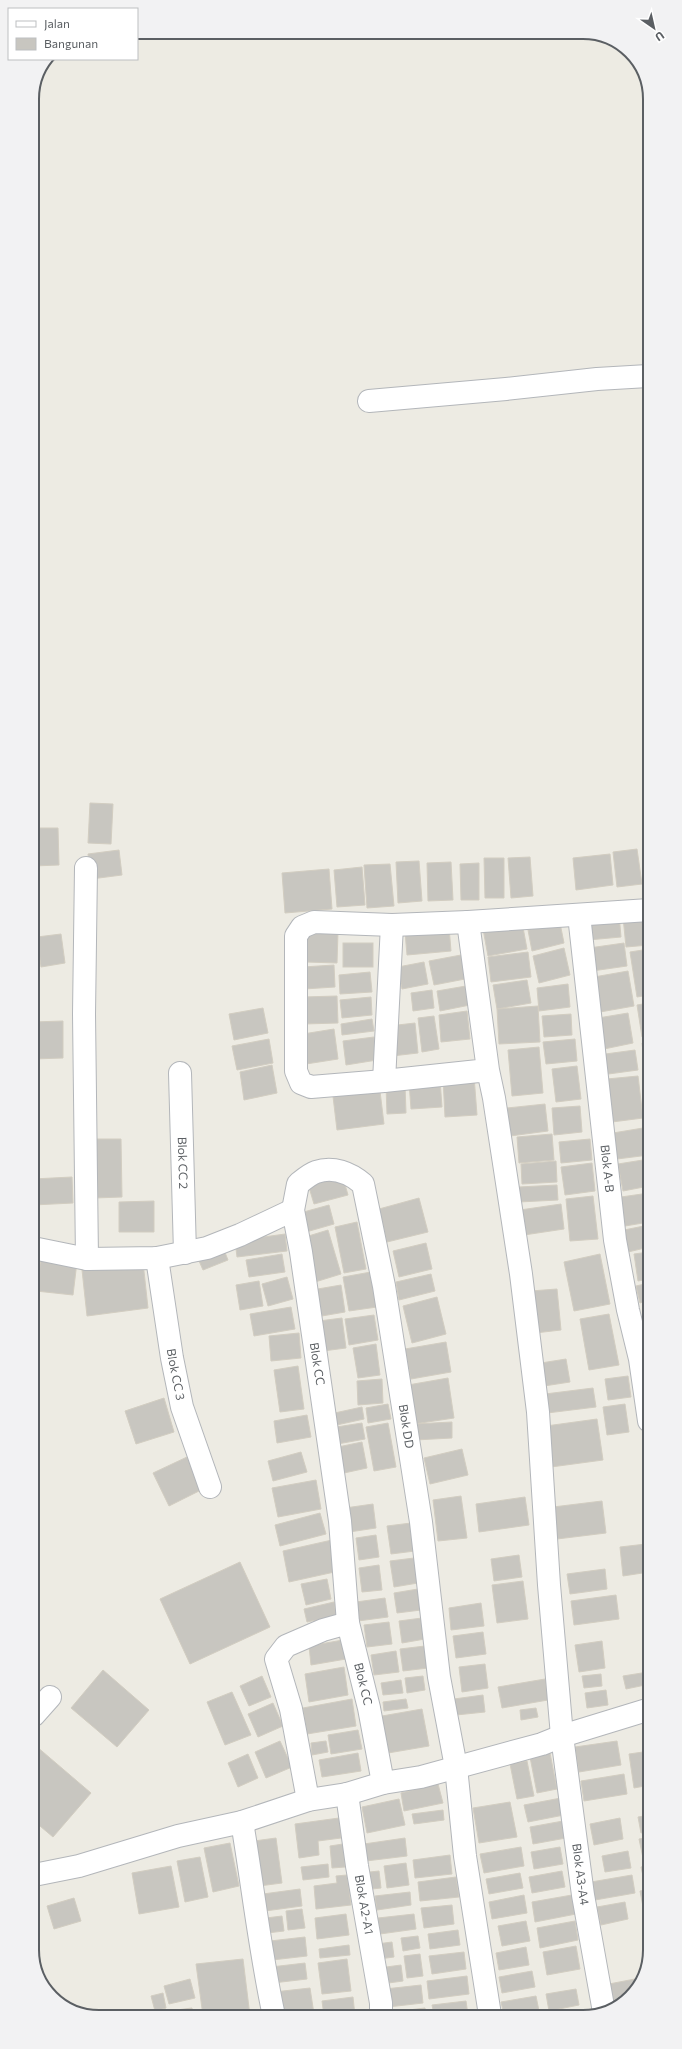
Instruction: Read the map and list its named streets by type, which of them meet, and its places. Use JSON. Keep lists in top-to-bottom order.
{
  "streets": {
    "street": [
      "Blok CC 2",
      "Blok A-B",
      "Blok CC",
      "Blok CC 3",
      "Blok DD",
      "Blok A3-A4",
      "Blok A2-A1"
    ]
  },
  "crossings": [
    ["Blok CC", "Blok DD"]
  ],
  "legend": ["Jalan", "Bangunan"],
  "north": "bottom right"
}
